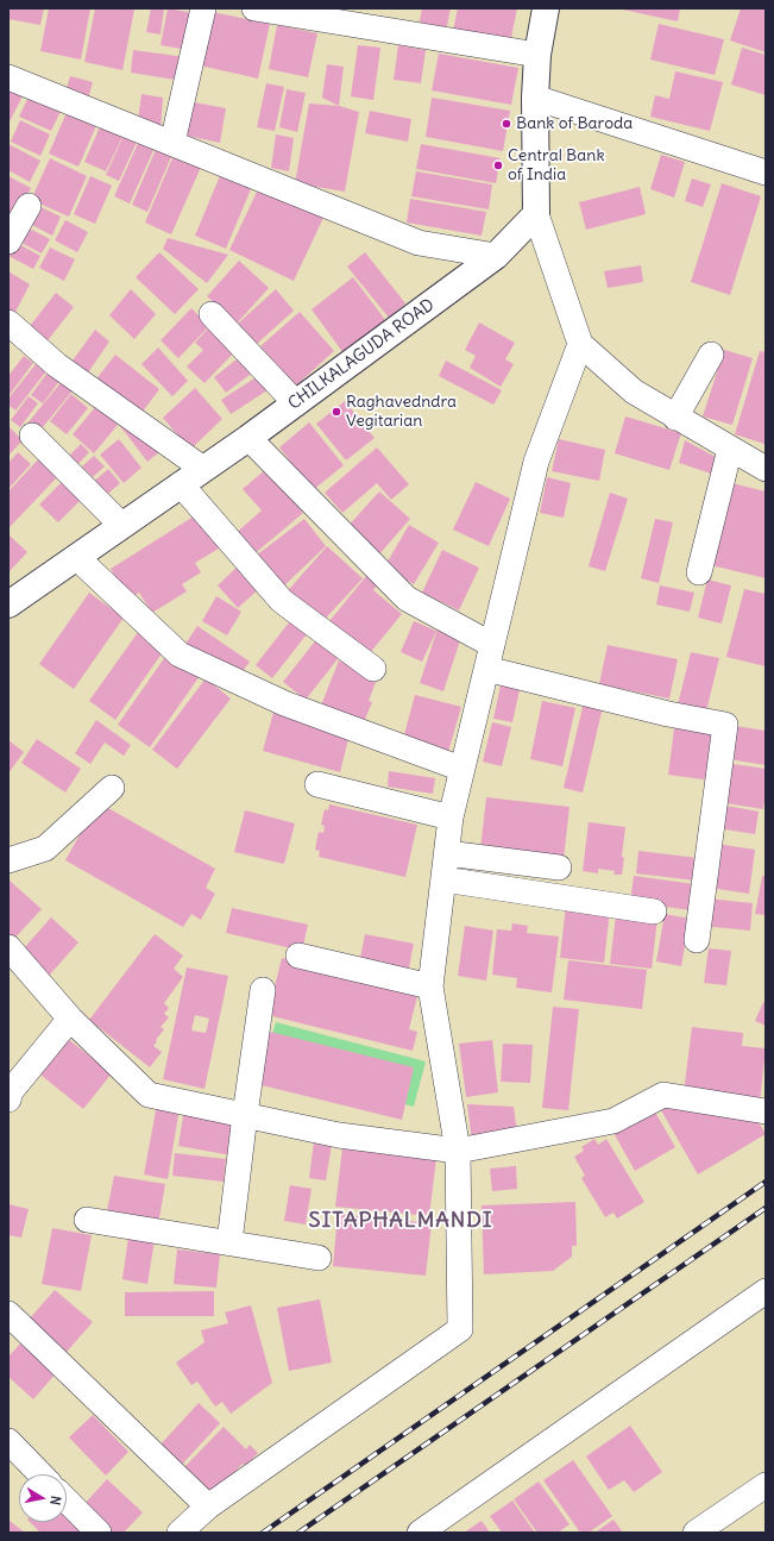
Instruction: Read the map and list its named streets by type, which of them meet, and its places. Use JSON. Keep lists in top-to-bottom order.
{
  "streets": {
    "main road": ["CHILKALAGUDA ROAD"]
  },
  "districts": ["SITAPHALMANDI"],
  "places": ["Bank of Baroda", "Central Bank of India", "Raghavedndra Vegitarian"],
  "north": "right"
}
